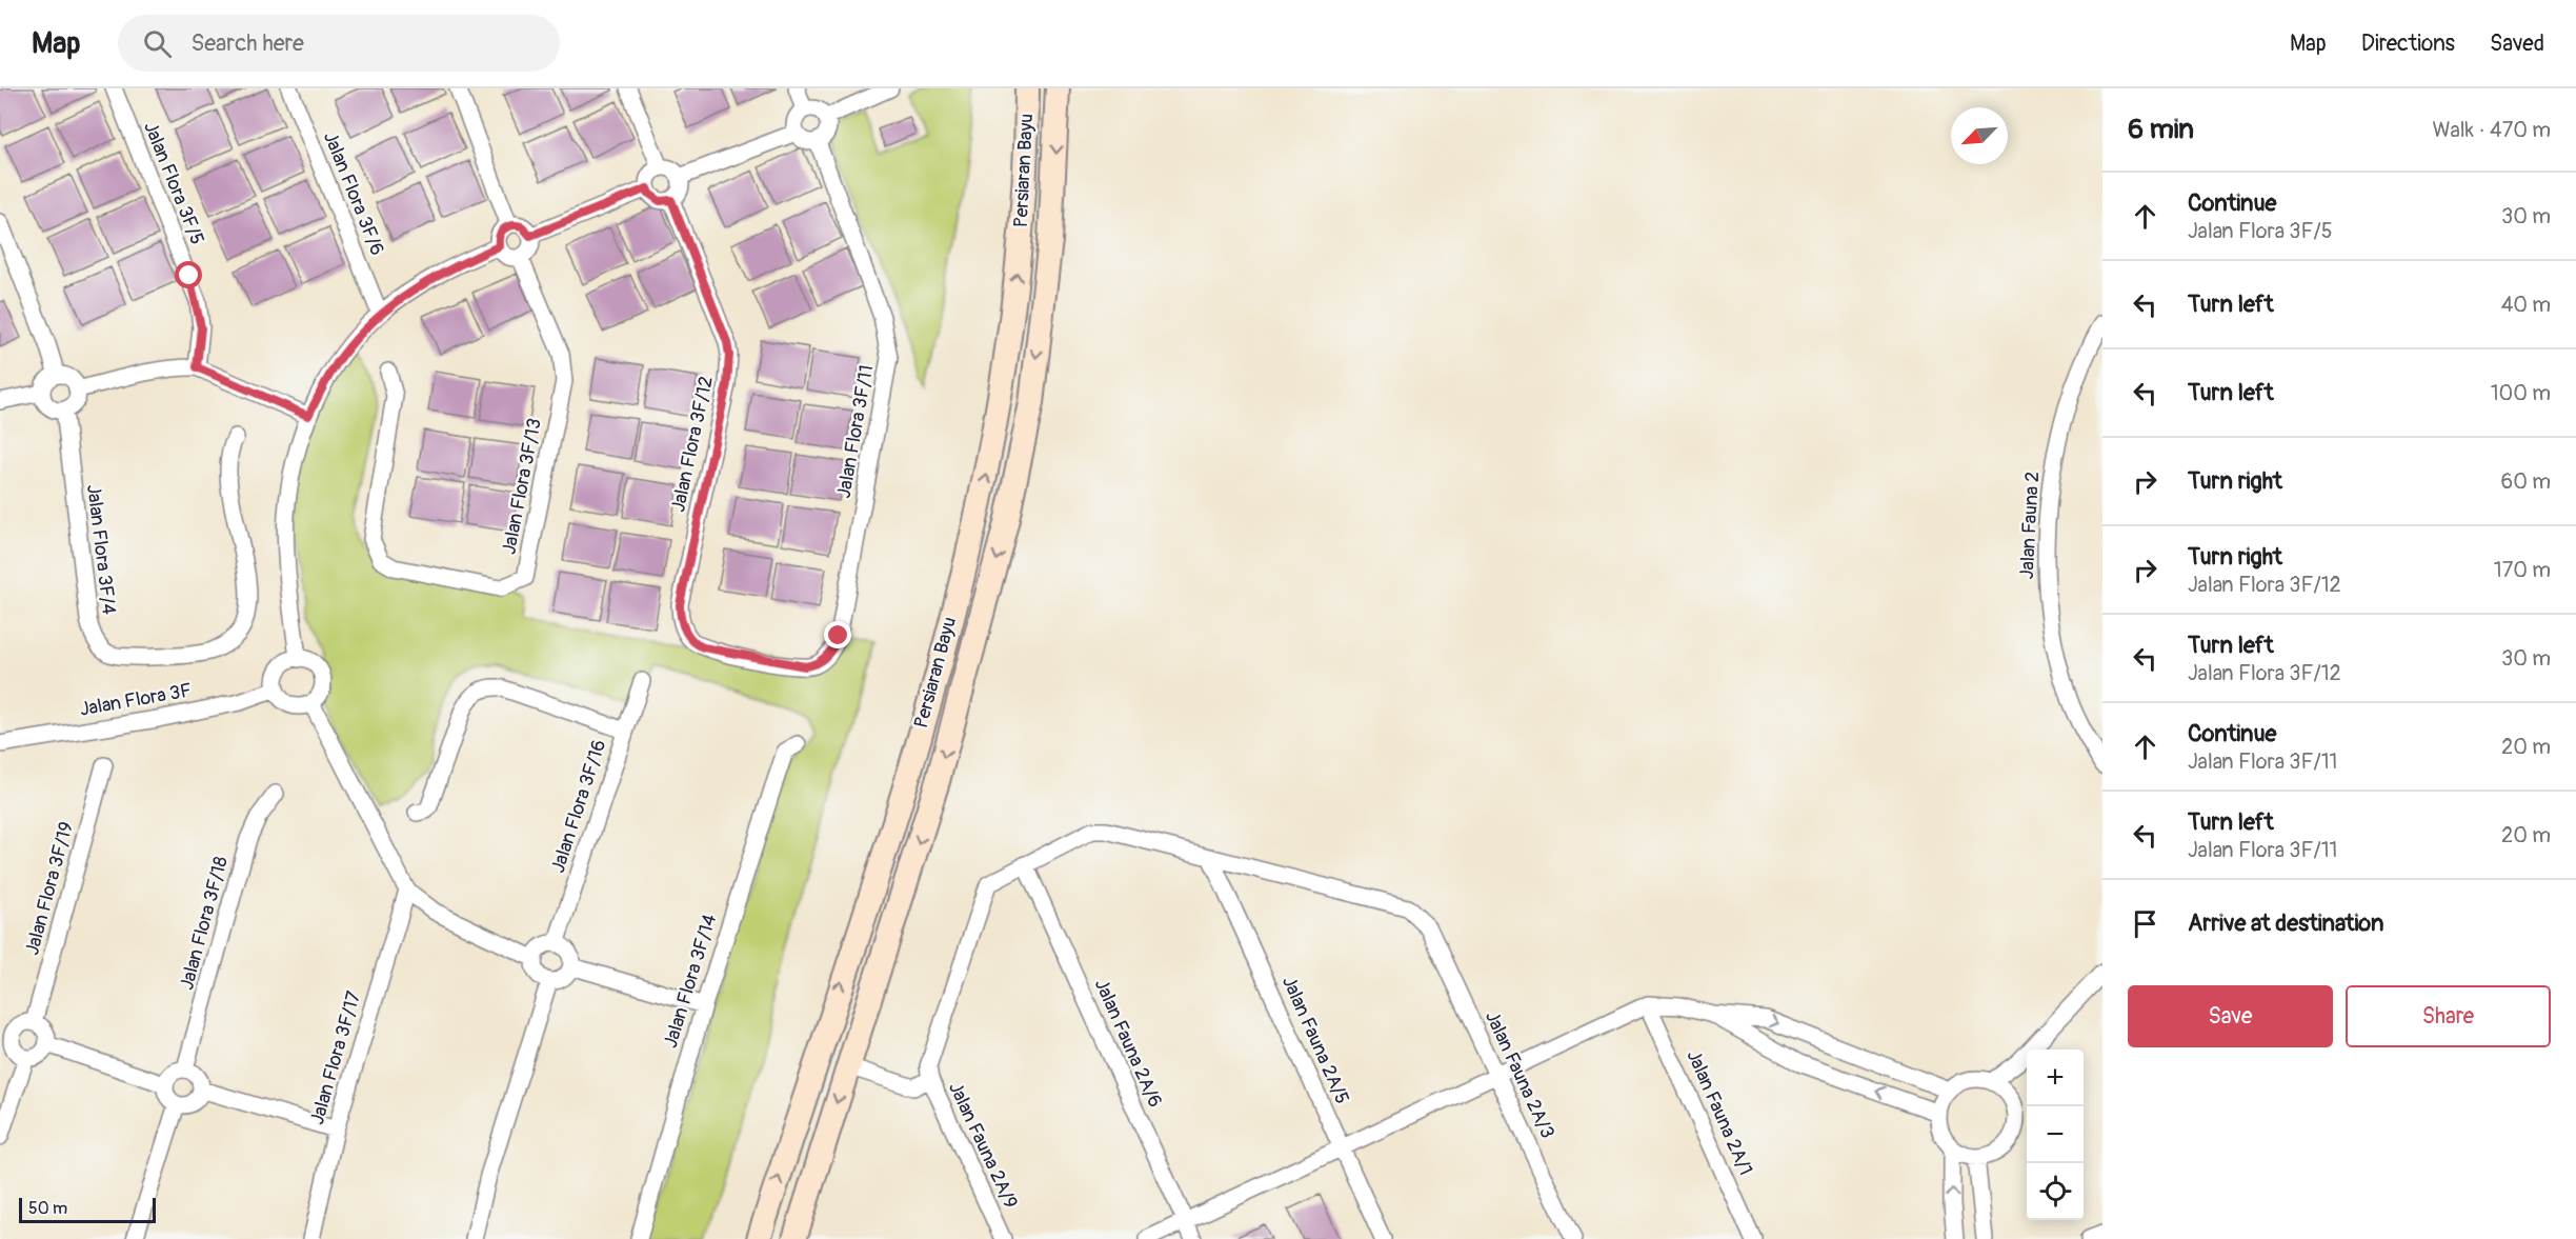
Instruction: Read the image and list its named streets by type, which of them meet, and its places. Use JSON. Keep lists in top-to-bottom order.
{
  "streets": {
    "main road": ["Persiaran Bayu"],
    "street": [
      "Jalan Flora 3F/5",
      "Jalan Flora 3F/6",
      "Jalan Flora 3F/11",
      "Jalan Flora 3F/12",
      "Jalan Flora 3F/13",
      "Jalan Fauna 2",
      "Jalan Flora 3F/4",
      "Jalan Flora 3F",
      "Jalan Flora 3F/16",
      "Jalan Flora 3F/19",
      "Jalan Flora 3F/18",
      "Jalan Flora 3F/14",
      "Jalan Fauna 2A/5",
      "Jalan Fauna 2A/6",
      "Jalan Flora 3F/17",
      "Jalan Fauna 2A/3",
      "Jalan Fauna 2A/1",
      "Jalan Fauna 2A/9"
    ]
  },
  "crossings": [
    ["Persiaran Bayu", "Jalan Fauna 2A/9"],
    ["Jalan Flora 3F/11", "Jalan Flora 3F/12"],
    ["Jalan Fauna 2A/5", "Jalan Fauna 2A/3"]
  ],
  "scale_bar": "50 m",
  "north": "bottom left",
  "page": {
    "header": "Map",
    "search": "Search here",
    "nav": ["Map", "Directions", "Saved"],
    "heading": ["6 min", "Walk · 470 m"],
    "list": [
      ["Continue", "Jalan Flora 3F/5", "30 m"],
      ["Turn left", "40 m"],
      ["Turn left", "100 m"],
      ["Turn right", "60 m"],
      ["Turn right", "Jalan Flora 3F/12", "170 m"],
      ["Turn left", "Jalan Flora 3F/12", "30 m"],
      ["Continue", "Jalan Flora 3F/11", "20 m"],
      ["Turn left", "Jalan Flora 3F/11", "20 m"],
      "Arrive at destination"
    ],
    "buttons": ["Save", "Share"],
    "map_buttons": ["+", "−"],
    "scale": "50 m"
  }
}
